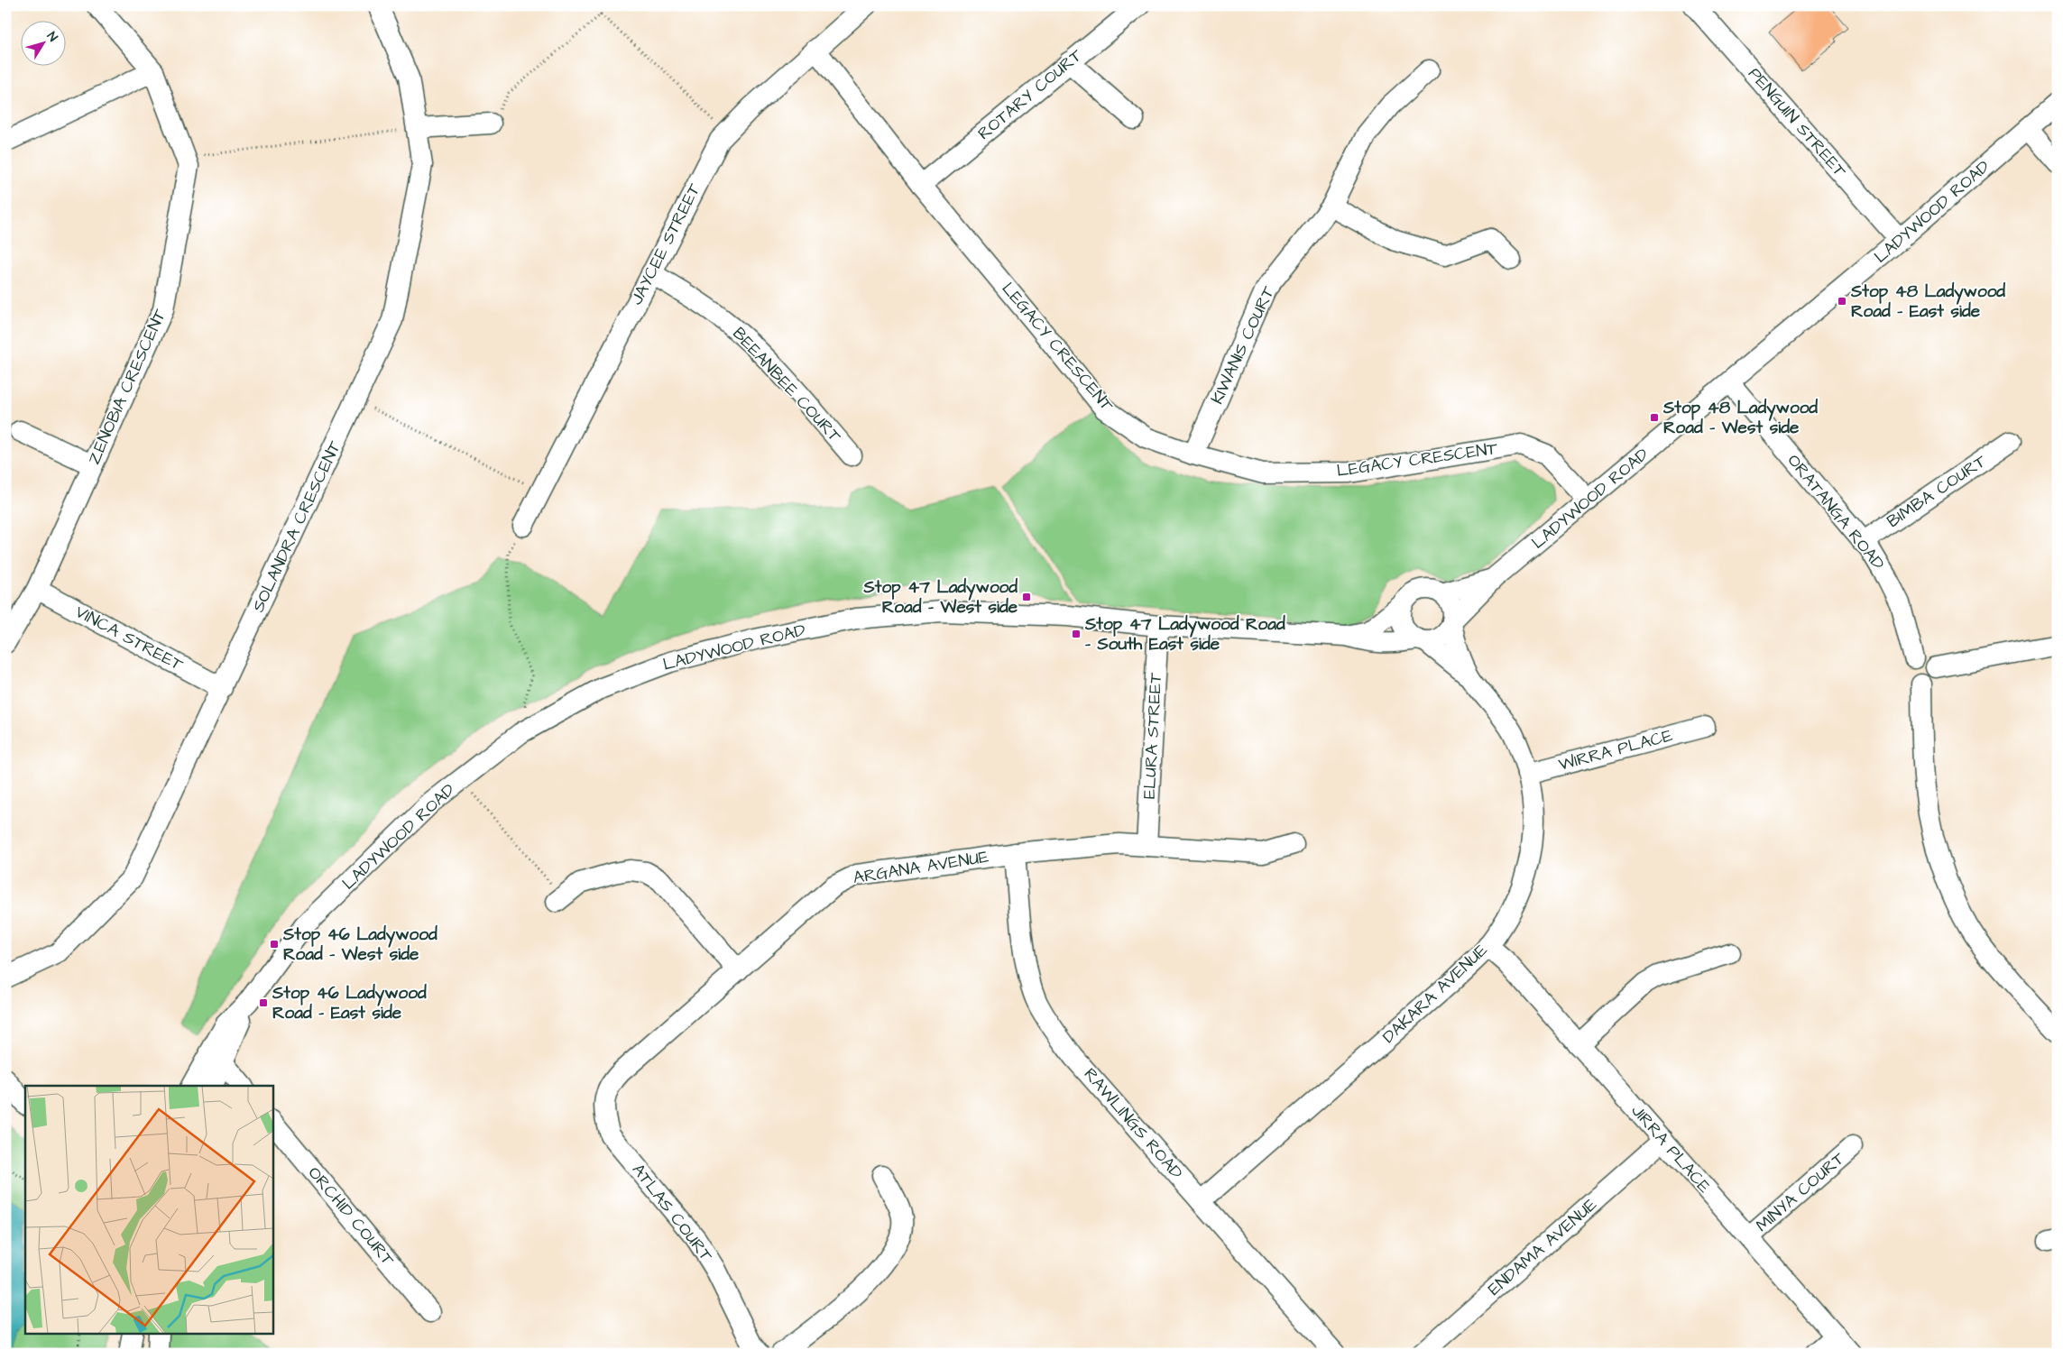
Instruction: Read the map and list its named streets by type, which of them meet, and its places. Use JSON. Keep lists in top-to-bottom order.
{
  "streets": {
    "street": [
      "ROTARY COURT",
      "PENGUIN STREET",
      "LADYWOOD ROAD",
      "JAYCEE STREET",
      "KIWANIS COURT",
      "LEGACY CRESCENT",
      "BEEANBEE COURT",
      "ZENOBIA CRESCENT",
      "BIMBA COURT",
      "ORATANGA ROAD",
      "SOLANDRA CRESCENT",
      "VINCA STREET",
      "ELURA STREET",
      "WIRRA PLACE",
      "ARGANA AVENUE",
      "DAKARA AVENUE",
      "RAWLINGS ROAD",
      "JIRRA PLACE",
      "MINYA COURT",
      "ATLAS COURT",
      "ORCHID COURT",
      "ENDAMA AVENUE"
    ]
  },
  "crossings": [
    ["ROTARY COURT", "LEGACY CRESCENT"],
    ["PENGUIN STREET", "LADYWOOD ROAD"],
    ["LADYWOOD ROAD", "LEGACY CRESCENT"],
    ["LADYWOOD ROAD", "ORATANGA ROAD"],
    ["LADYWOOD ROAD", "ELURA STREET"],
    ["LADYWOOD ROAD", "DAKARA AVENUE"],
    ["JAYCEE STREET", "LEGACY CRESCENT"],
    ["JAYCEE STREET", "BEEANBEE COURT"],
    ["KIWANIS COURT", "LEGACY CRESCENT"],
    ["ZENOBIA CRESCENT", "VINCA STREET"],
    ["BIMBA COURT", "ORATANGA ROAD"],
    ["SOLANDRA CRESCENT", "VINCA STREET"],
    ["ELURA STREET", "ARGANA AVENUE"],
    ["WIRRA PLACE", "DAKARA AVENUE"],
    ["ARGANA AVENUE", "RAWLINGS ROAD"],
    ["ARGANA AVENUE", "ATLAS COURT"],
    ["DAKARA AVENUE", "RAWLINGS ROAD"],
    ["DAKARA AVENUE", "JIRRA PLACE"],
    ["JIRRA PLACE", "MINYA COURT"],
    ["JIRRA PLACE", "ENDAMA AVENUE"]
  ],
  "places": {
    "transit": [
      "Stop 48 Ladywood Road - East side",
      "Stop 48 Ladywood Road - West side",
      "Stop 47 Ladywood Road - West side",
      "Stop 47 Ladywood Road - South East side",
      "Stop 46 Ladywood Road - West side",
      "Stop 46 Ladywood Road - East side"
    ]
  },
  "north": "top right"
}
